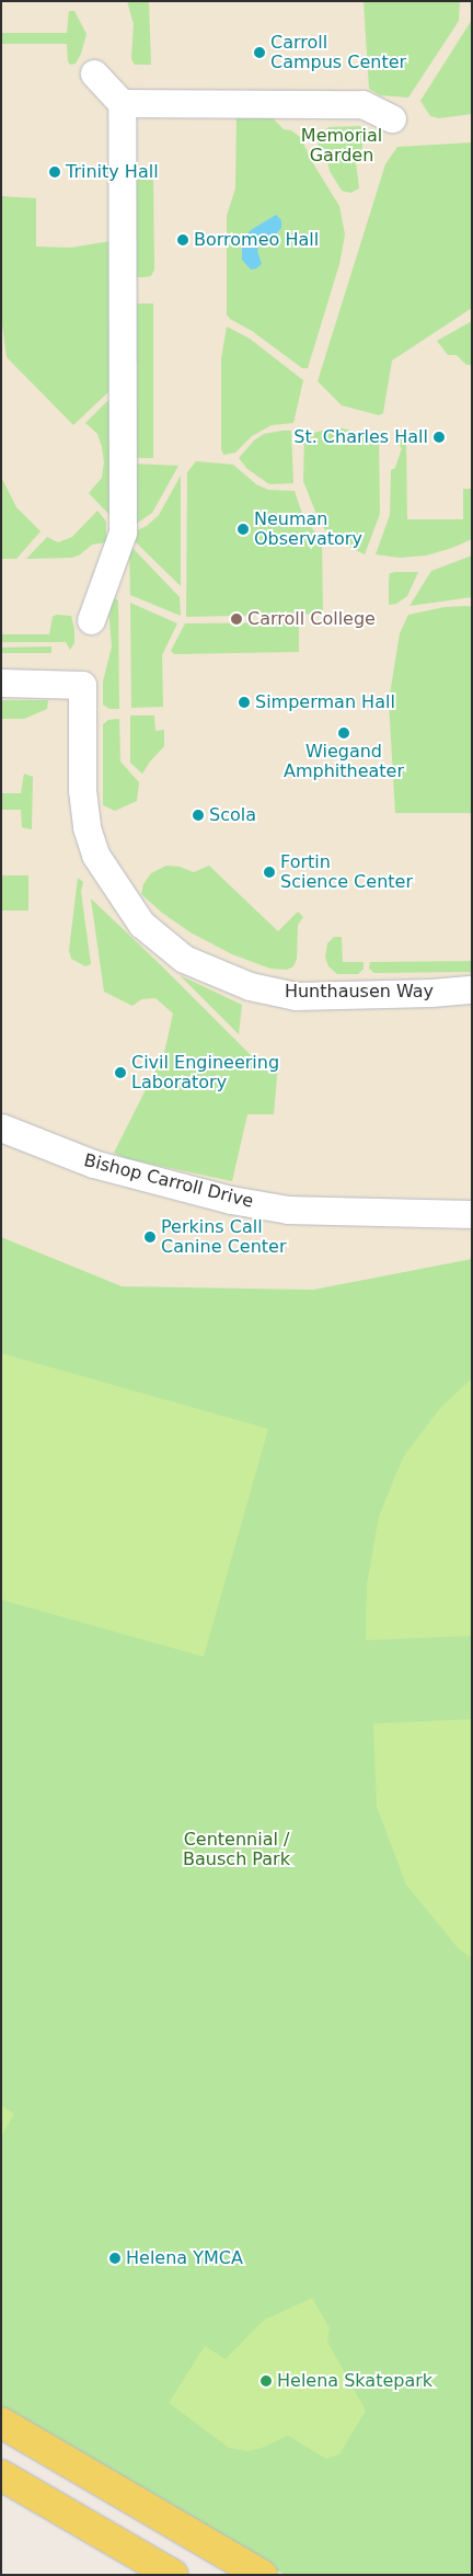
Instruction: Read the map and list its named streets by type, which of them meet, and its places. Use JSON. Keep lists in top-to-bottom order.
{
  "streets": {
    "street": ["Hunthausen Way", "Bishop Carroll Drive"]
  },
  "parks": ["Memorial Garden", "Centennial / Bausch Park"],
  "places": [
    "Carroll Campus Center",
    "Trinity Hall",
    "Borromeo Hall",
    "St. Charles Hall",
    "Neuman Observatory",
    "Carroll College",
    "Simperman Hall",
    "Wiegand Amphitheater",
    "Scola",
    "Fortin Science Center",
    "Civil Engineering Laboratory",
    "Perkins Call Canine Center",
    "Helena YMCA",
    "Helena Skatepark"
  ]
}
